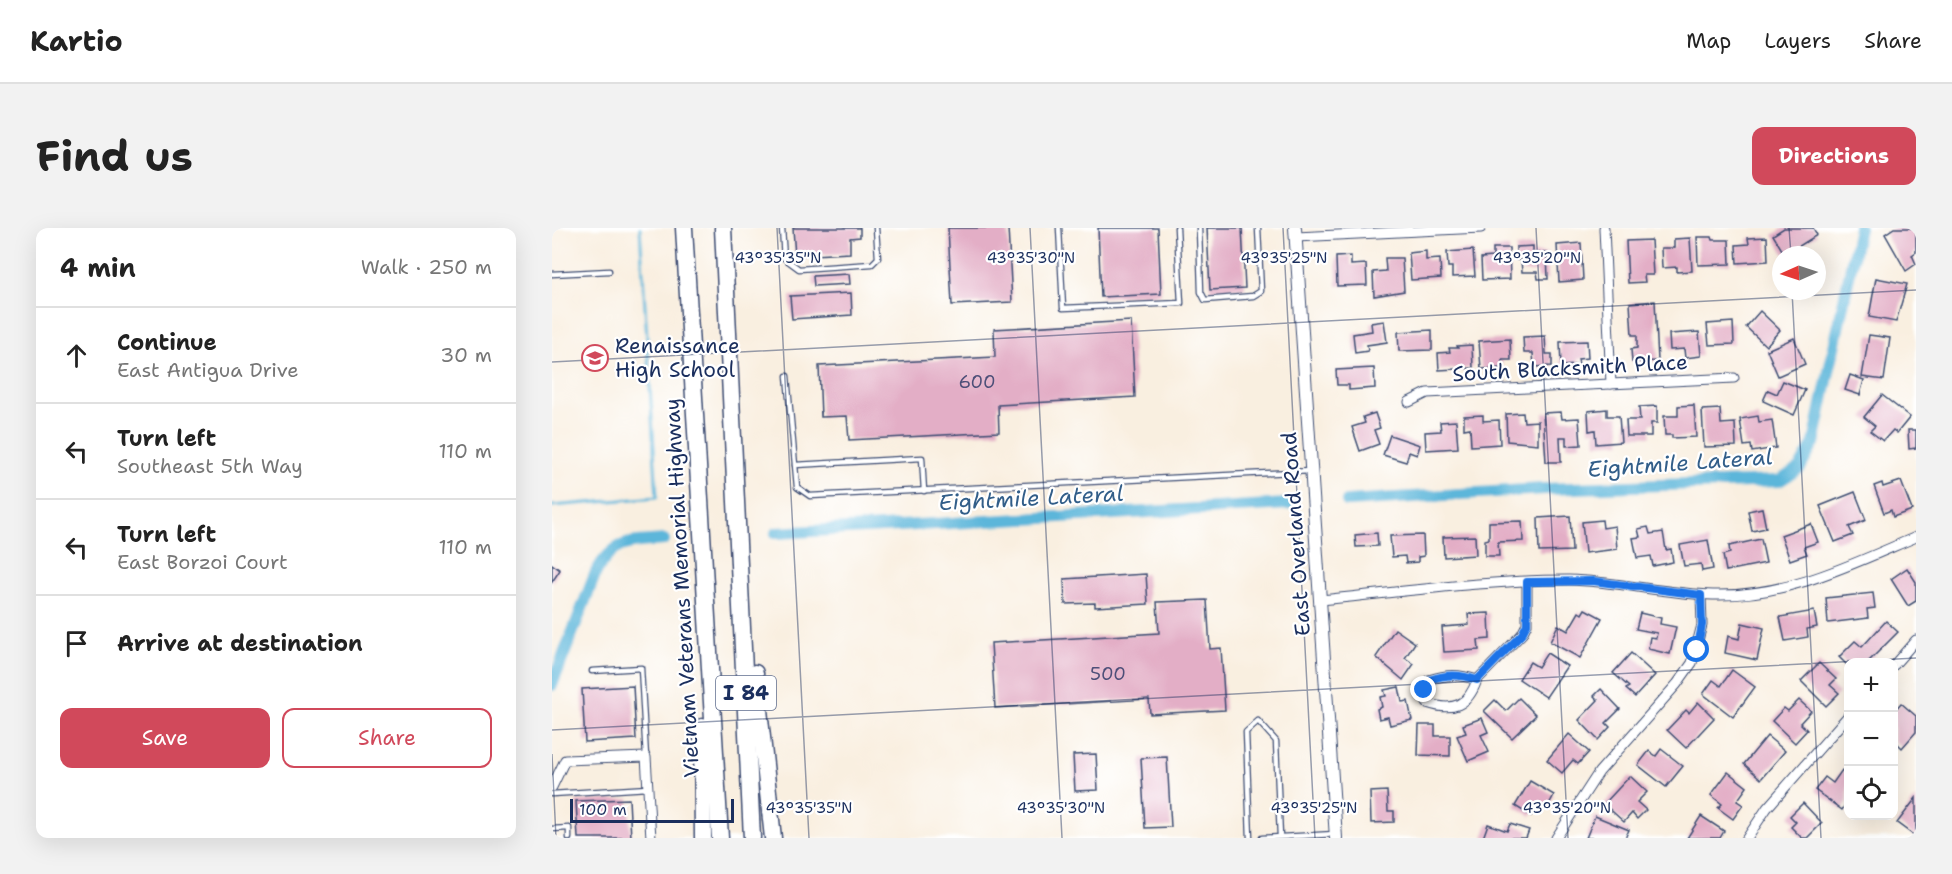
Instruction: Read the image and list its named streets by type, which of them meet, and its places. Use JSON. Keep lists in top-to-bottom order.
{
  "streets": {
    "highway": ["Vietnam Veterans Memorial Highway", "I 84"],
    "main road": ["East Overland Road"],
    "street": ["South Blacksmith Place"]
  },
  "water": ["Eightmile Lateral"],
  "places": {
    "school or university": ["Renaissance High School"]
  },
  "house_numbers": ["600", "500"],
  "scale_bar": "100 m",
  "north": "left",
  "page": {
    "header": "Kartio",
    "nav": ["Map", "Layers", "Share"],
    "buttons": [
      "Directions",
      ["Save", "Share"]
    ],
    "title": "Find us",
    "heading": ["4 min", "Walk · 250 m"],
    "list": [
      ["Continue", "East Antigua Drive", "30 m"],
      ["Turn left", "Southeast 5th Way", "110 m"],
      ["Turn left", "East Borzoi Court", "110 m"],
      "Arrive at destination"
    ],
    "map_buttons": ["+", "−"],
    "scale": "100 m"
  },
  "coordinates": [
    "43°35'35\"N",
    "43°35'30\"N",
    "43°35'25\"N",
    "43°35'20\"N"
  ]
}
